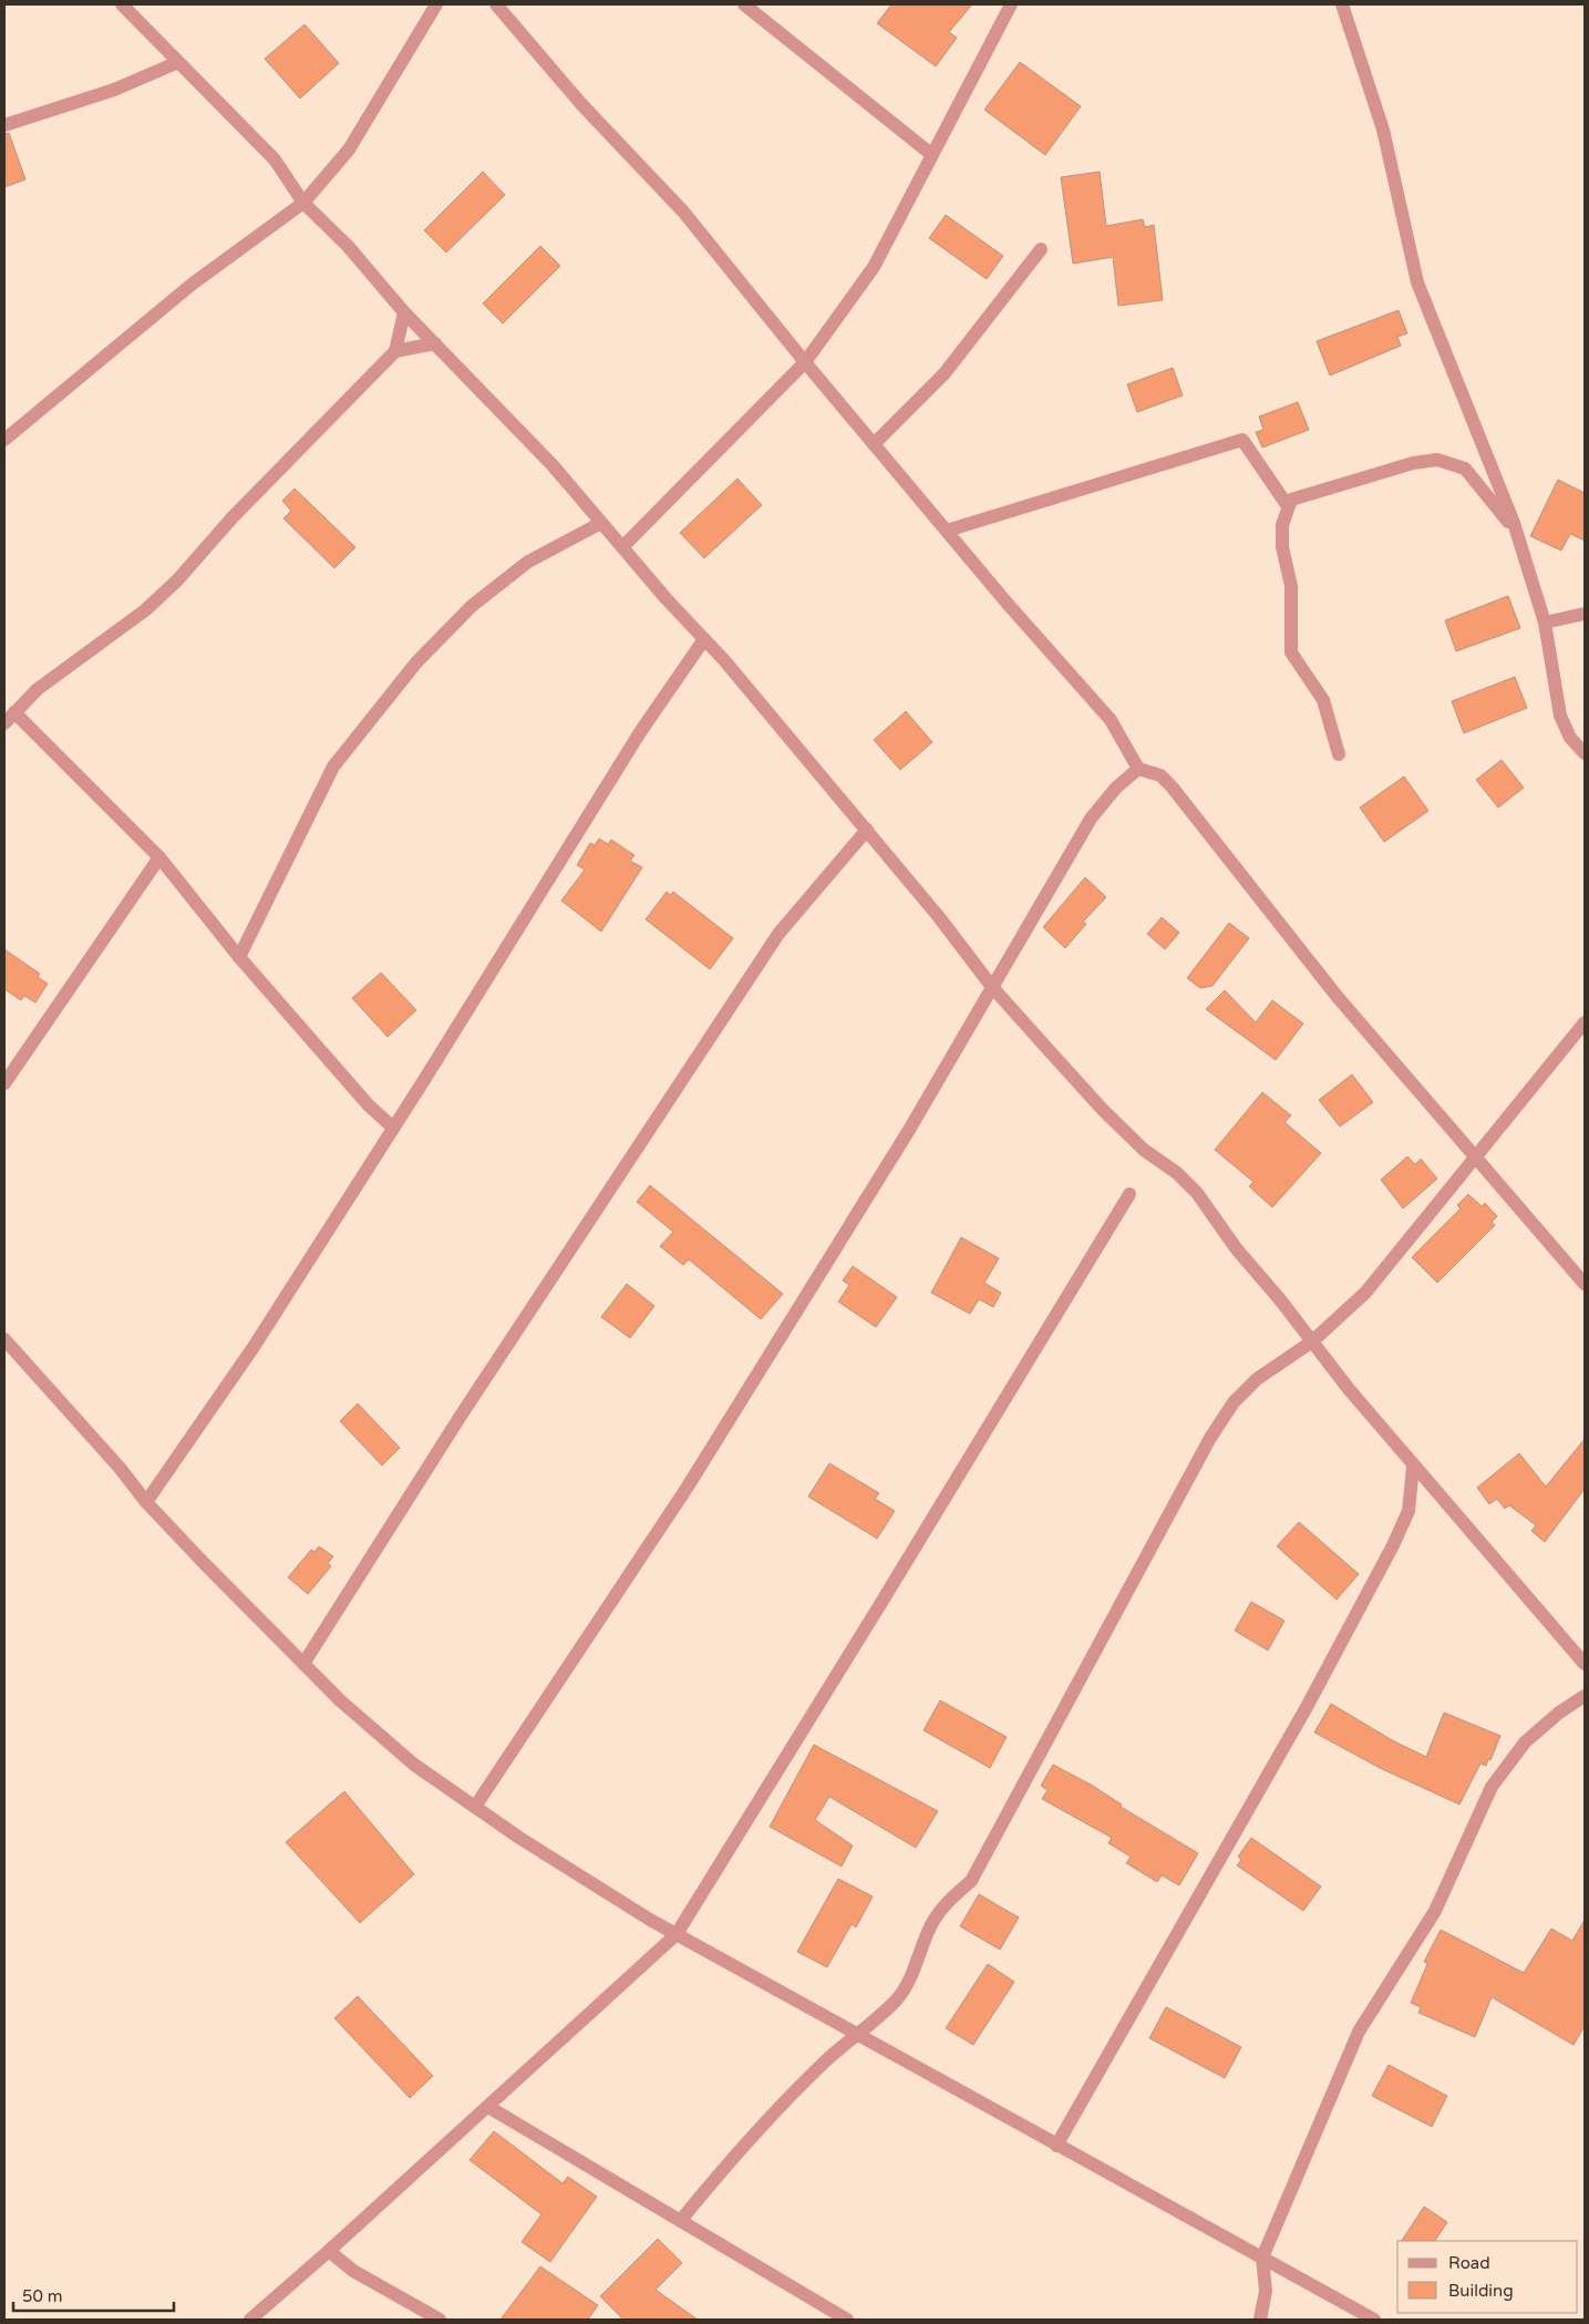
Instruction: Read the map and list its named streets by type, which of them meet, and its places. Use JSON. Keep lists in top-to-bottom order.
{
  "legend": ["Road", "Building"],
  "scale_bar": "50 m"
}
